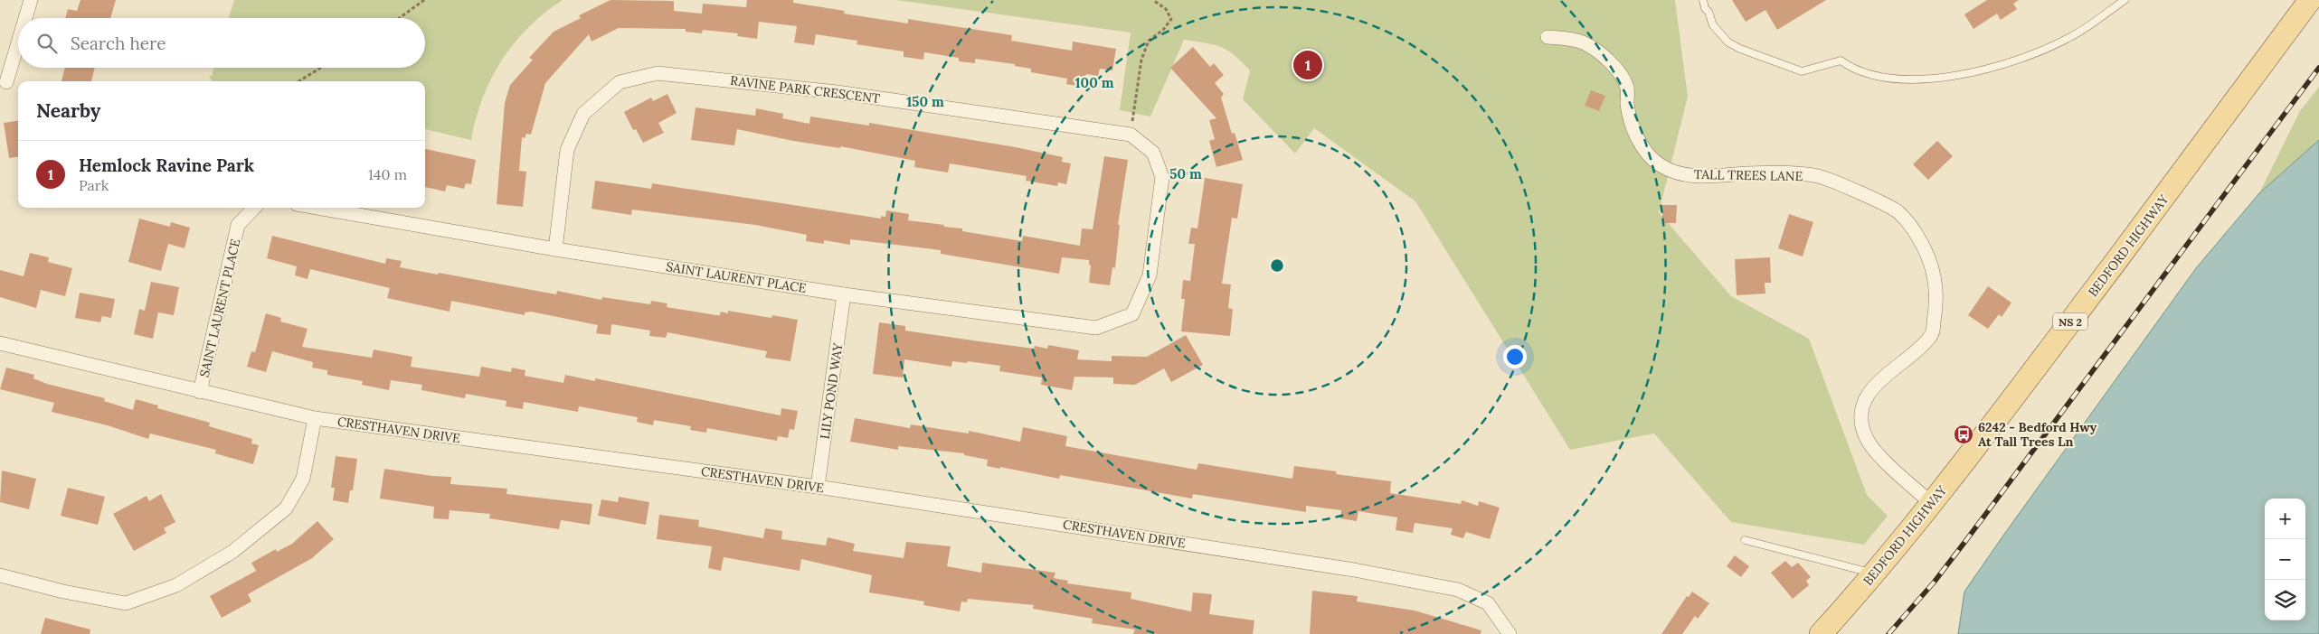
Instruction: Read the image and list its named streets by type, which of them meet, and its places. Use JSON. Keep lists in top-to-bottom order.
{
  "streets": {
    "main road": ["BEDFORD HIGHWAY", "NS 2"],
    "street": [
      "RAVINE PARK CRESCENT",
      "TALL TREES LANE",
      "SAINT LAURENT PLACE",
      "LILY POND WAY",
      "CRESTHAVEN DRIVE"
    ]
  },
  "crossings": [
    ["RAVINE PARK CRESCENT", "SAINT LAURENT PLACE"],
    ["TALL TREES LANE", "BEDFORD HIGHWAY"],
    ["SAINT LAURENT PLACE", "LILY POND WAY"],
    ["SAINT LAURENT PLACE", "CRESTHAVEN DRIVE"],
    ["LILY POND WAY", "CRESTHAVEN DRIVE"]
  ],
  "places": {
    "bus stop": ["6242 - Bedford Hwy At Tall Trees Ln"]
  },
  "page": {
    "search": "Search here",
    "pins": "1",
    "heading": "Nearby",
    "list": [
      {
        "mark": "1",
        "name": "Hemlock Ravine Park",
        "note": "Park",
        "value": "140 m"
      }
    ],
    "map_buttons": ["+", "−"]
  },
  "rings": ["100 m", "150 m", "50 m"]
}
